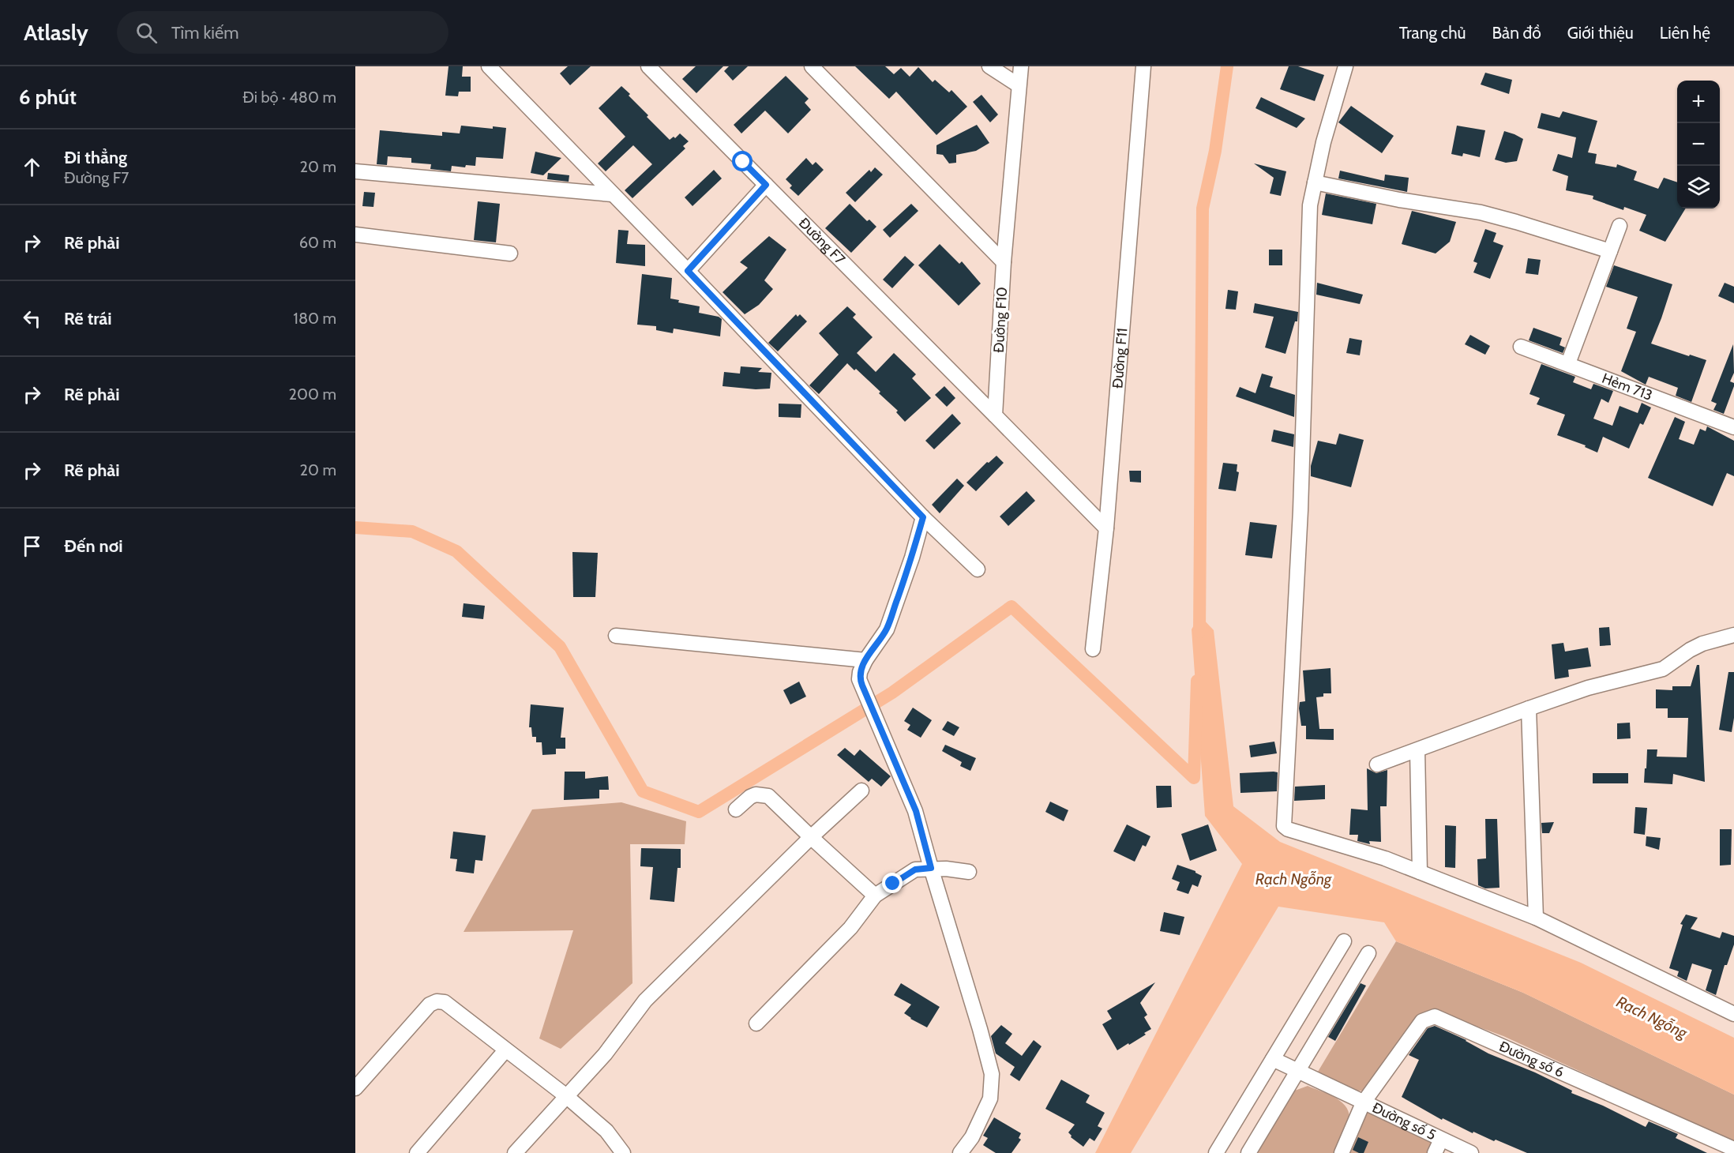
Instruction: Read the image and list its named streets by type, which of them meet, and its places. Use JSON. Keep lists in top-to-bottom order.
{
  "streets": {
    "street": [
      "Đường F7",
      "Đường F10",
      "Đường F11",
      "Hẻm 713",
      "Đường số 6",
      "Đường số 5"
    ]
  },
  "crossings": [
    ["Đường F7", "Đường F10"],
    ["Đường số 6", "Đường số 5"]
  ],
  "water": ["Rạch Ngỗng"],
  "page": {
    "header": "Atlasly",
    "search": "Tìm kiếm",
    "nav": [
      "Trang chủ",
      "Bản đồ",
      "Giới thiệu",
      "Liên hệ"
    ],
    "heading": ["6 phút", "Đi bộ · 480 m"],
    "map_buttons": ["+", "−"],
    "list": [
      ["Đi thẳng", "Đường F7", "20 m"],
      ["Rẽ phải", "60 m"],
      ["Rẽ trái", "180 m"],
      ["Rẽ phải", "200 m"],
      ["Rẽ phải", "20 m"],
      "Đến nơi"
    ]
  }
}
